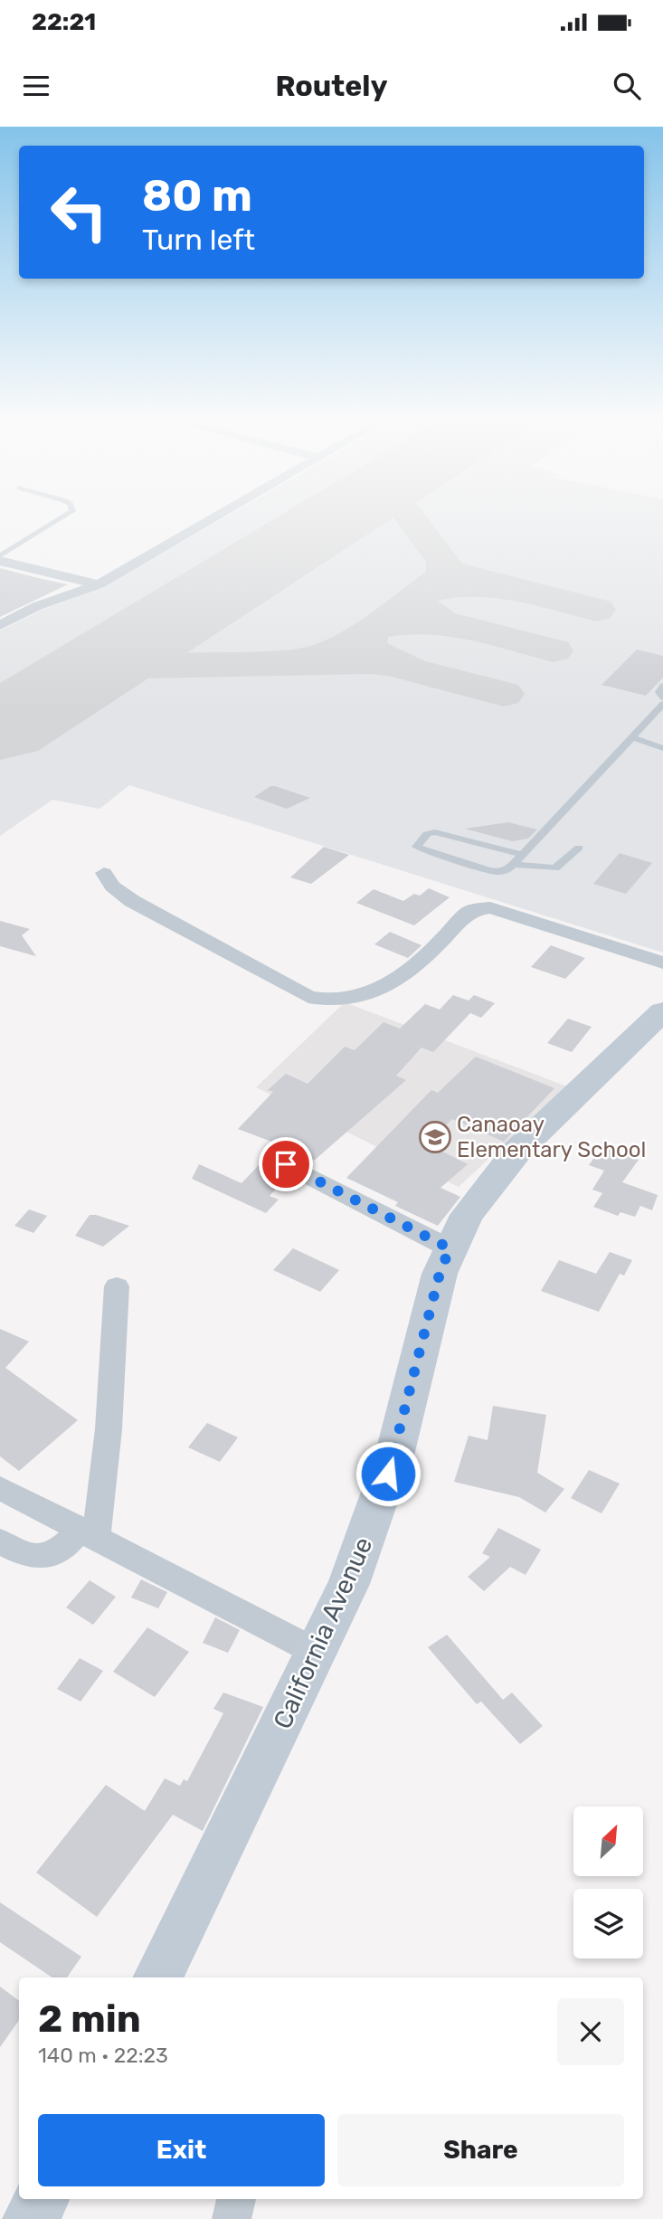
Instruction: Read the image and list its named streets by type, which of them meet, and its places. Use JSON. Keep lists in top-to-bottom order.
{
  "streets": {
    "street": ["California Avenue"]
  },
  "places": {
    "school or university": ["Canaoay Elementary School"]
  },
  "north": "top right",
  "page": {
    "status": "22:21",
    "header": "Routely",
    "turn": ["80 m", "Turn left"],
    "heading": ["2 min", "140 m · 22:23"],
    "buttons": ["Exit", "Share"]
  }
}
